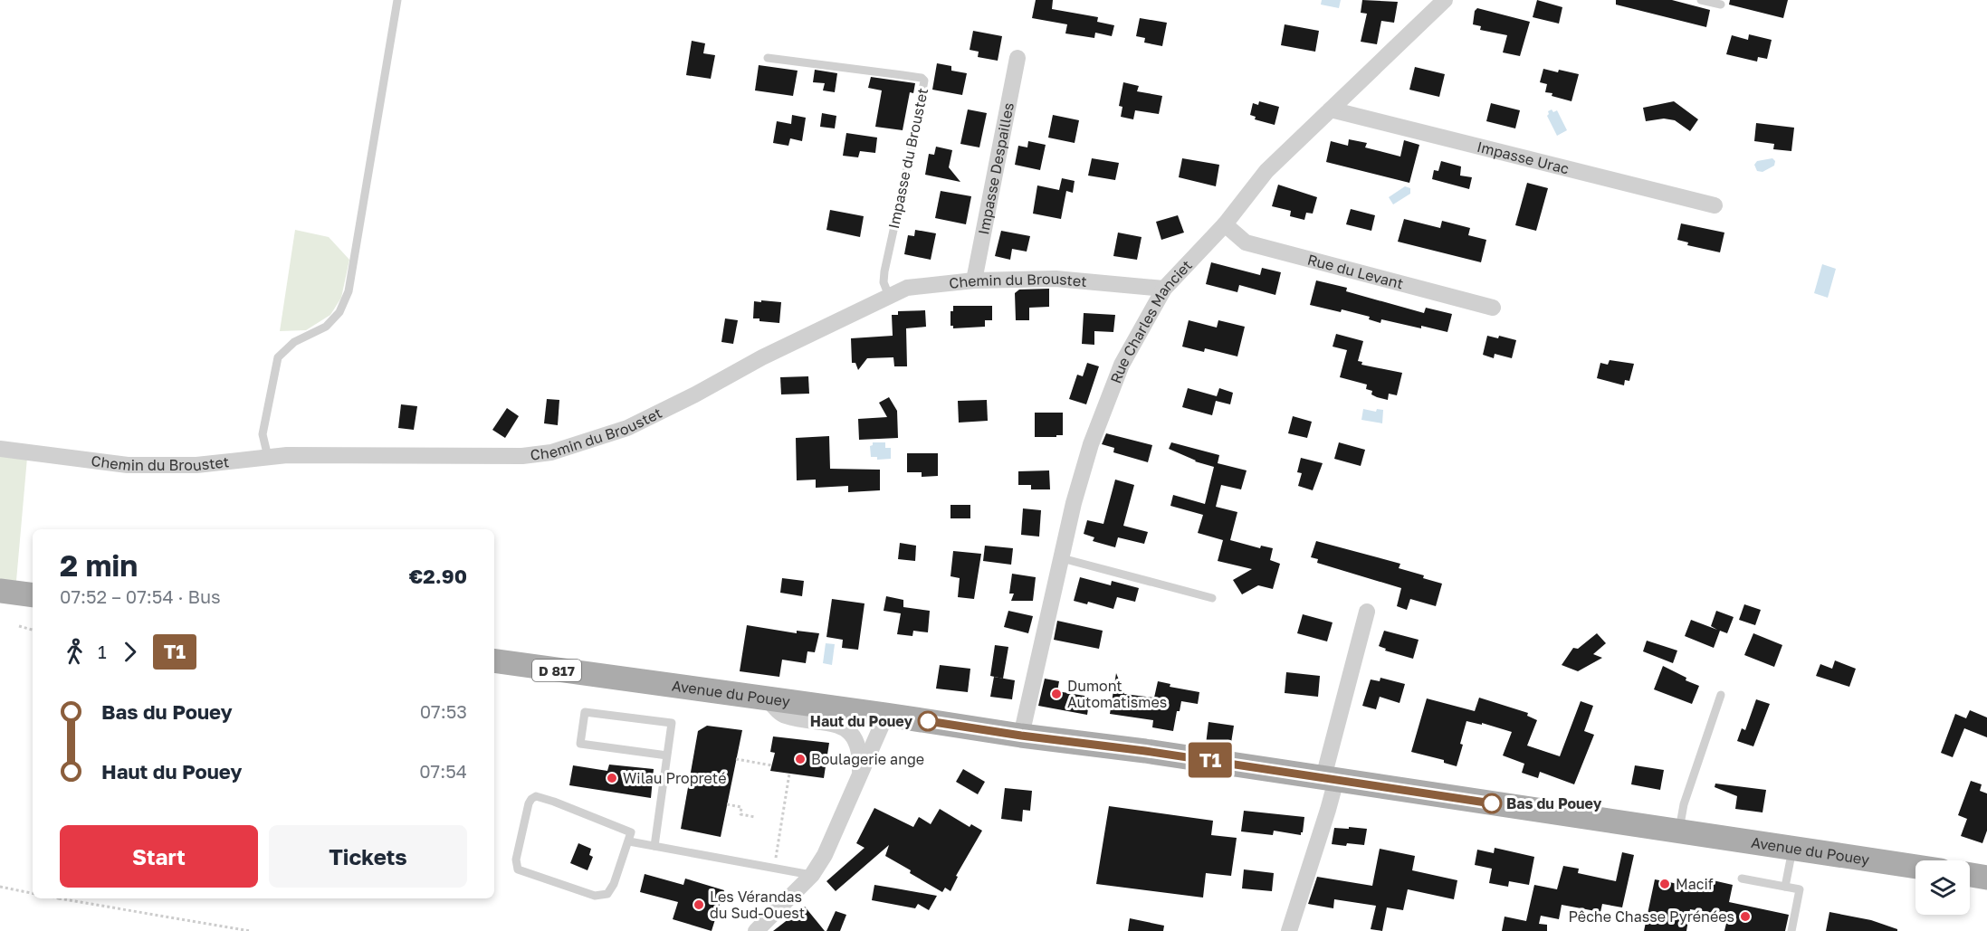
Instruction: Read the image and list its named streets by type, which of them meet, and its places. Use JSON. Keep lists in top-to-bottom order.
{
  "streets": {
    "main road": ["D 817", "Avenue du Pouey"],
    "street": [
      "Impasse Urac",
      "Impasse Despailles",
      "Rue du Levant",
      "Chemin du Broustet",
      "Rue Charles Manciet"
    ],
    "lane": ["Impasse du Broustet"]
  },
  "crossings": [
    ["Impasse Urac", "Rue Charles Manciet"],
    ["Impasse du Broustet", "Chemin du Broustet"],
    ["Impasse Despailles", "Chemin du Broustet"],
    ["Rue du Levant", "Rue Charles Manciet"],
    ["Chemin du Broustet", "Rue Charles Manciet"],
    ["Rue Charles Manciet", "Avenue du Pouey"]
  ],
  "places": [
    "Dumont Automatismes",
    "Haut du Pouey",
    "Boulagerie ange",
    "Wilau Propreté",
    "Bas du Pouey",
    "Macif",
    "Les Vérandas du Sud-Ouest",
    "Pêche Chasse Pyrénées"
  ],
  "lines": ["bus line T1"],
  "page": {
    "on_map": "T1",
    "heading": ["2 min", "07:52 – 07:54 · Bus", "€2.90"],
    "legs": ["1", "T1"],
    "list": [
      {
        "name": "Bas du Pouey",
        "value": "07:53"
      },
      {
        "name": "Haut du Pouey",
        "value": "07:54"
      }
    ],
    "buttons": ["Start", "Tickets"]
  }
}
